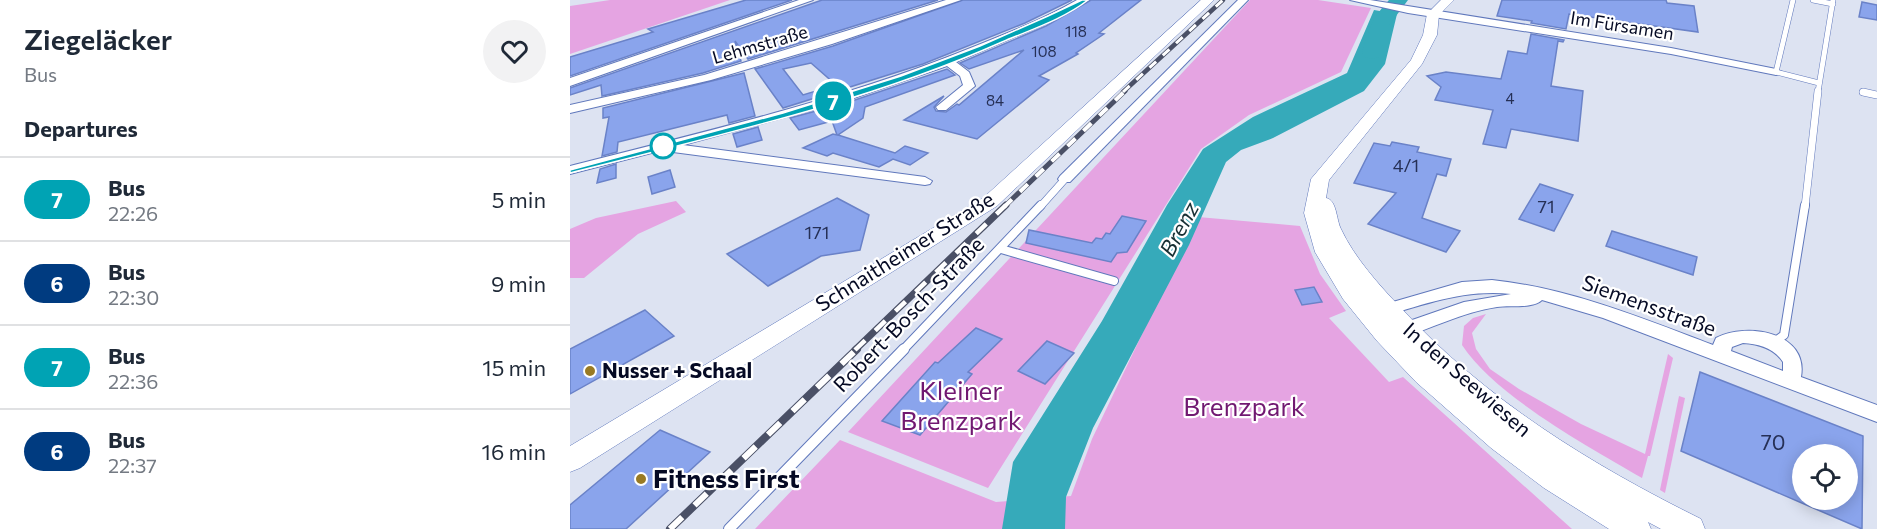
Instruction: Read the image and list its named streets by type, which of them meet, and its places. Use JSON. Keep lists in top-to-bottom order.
{
  "streets": {
    "street": [
      "Im Fürsamen",
      "Lehmstraße",
      "Schnaitheimer Straße",
      "Siemensstraße",
      "Robert-Bosch-Straße",
      "In den Seewiesen"
    ]
  },
  "crossings": [
    ["Im Fürsamen", "In den Seewiesen"],
    ["Siemensstraße", "In den Seewiesen"]
  ],
  "water": ["Brenz"],
  "parks": ["Kleiner Brenzpark", "Brenzpark"],
  "places": ["Nusser + Schaal", "Fitness First"],
  "lines": ["bus line 7"],
  "house_numbers": [
    "118",
    "108",
    "4",
    "84",
    "4/1",
    "71",
    "171",
    "70"
  ],
  "page": {
    "heading": [
      ["Ziegeläcker", "Bus"],
      "Departures"
    ],
    "on_map": "7",
    "list": [
      {
        "mark": "7",
        "name": "Bus",
        "note": "22:26",
        "value": "5 min"
      },
      {
        "mark": "6",
        "name": "Bus",
        "note": "22:30",
        "value": "9 min"
      },
      {
        "mark": "7",
        "name": "Bus",
        "note": "22:36",
        "value": "15 min"
      },
      {
        "mark": "6",
        "name": "Bus",
        "note": "22:37",
        "value": "16 min"
      }
    ]
  }
}
